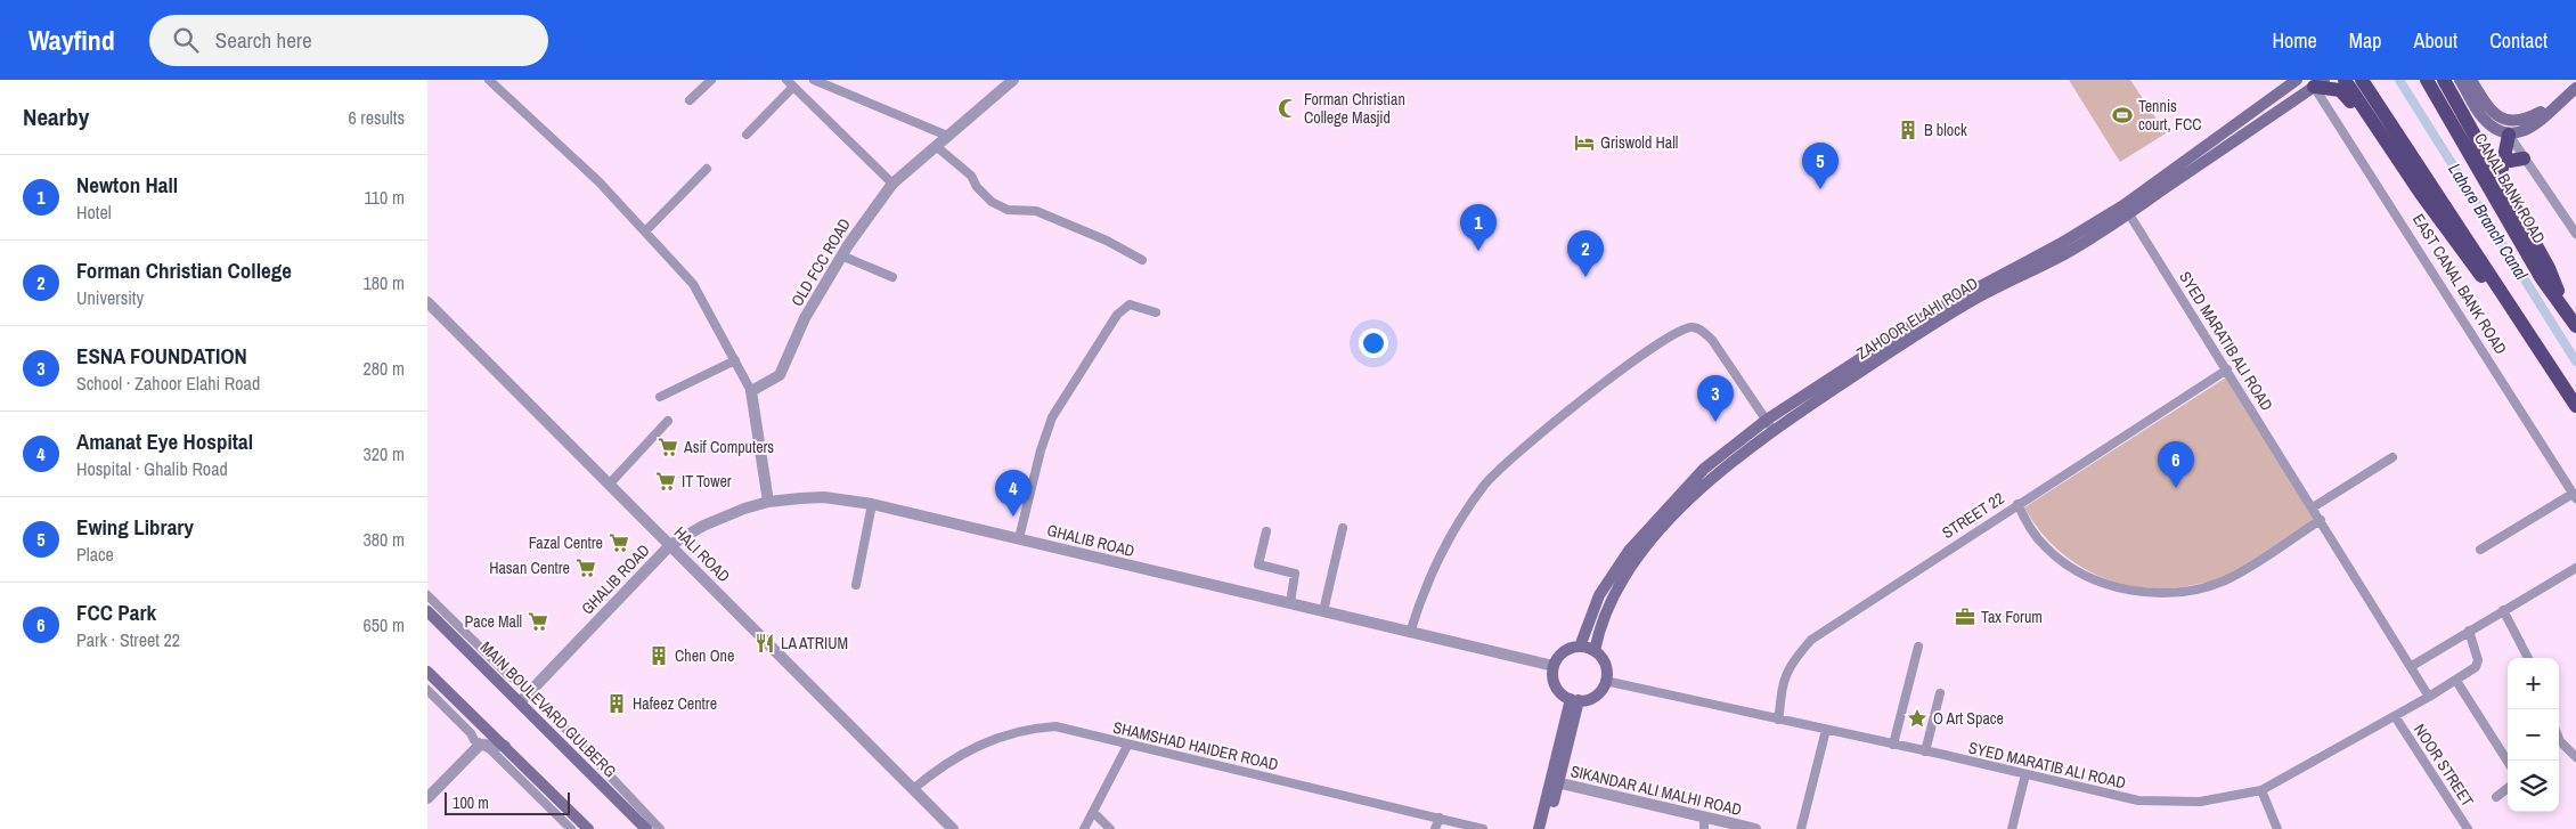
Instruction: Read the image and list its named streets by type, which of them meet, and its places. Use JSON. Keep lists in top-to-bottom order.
{
  "streets": {
    "highway": ["CANAL BANK ROAD", "EAST CANAL BANK ROAD"],
    "main road": ["ZAHOOR ELAHI ROAD", "MAIN BOULEVARD GULBERG"],
    "street": [
      "OLD FCC ROAD",
      "SYED MARATIB ALI ROAD",
      "STREET 22",
      "GHALIB ROAD",
      "HALI ROAD",
      "SHAMSHAD HAIDER ROAD",
      "NOOR STREET",
      "SIKANDAR ALI MALHI ROAD"
    ]
  },
  "crossings": [
    ["EAST CANAL BANK ROAD", "ZAHOOR ELAHI ROAD"],
    ["ZAHOOR ELAHI ROAD", "SYED MARATIB ALI ROAD"],
    ["ZAHOOR ELAHI ROAD", "GHALIB ROAD"],
    ["SYED MARATIB ALI ROAD", "STREET 22"],
    ["SYED MARATIB ALI ROAD", "GHALIB ROAD"],
    ["SYED MARATIB ALI ROAD", "NOOR STREET"],
    ["GHALIB ROAD", "HALI ROAD"],
    ["GHALIB ROAD", "MAIN BOULEVARD GULBERG"],
    ["HALI ROAD", "SHAMSHAD HAIDER ROAD"]
  ],
  "water": ["Lahore Branch Canal"],
  "places": {
    "mosque": ["Forman Christian College Masjid"],
    "sports": ["Tennis court, FCC"],
    "building": ["B block", "Chen One", "Hafeez Centre"],
    "hotel": ["Griswold Hall"],
    "supermarket": [
      "Asif Computers",
      "IT Tower",
      "Fazal Centre",
      "Hasan Centre",
      "Pace Mall"
    ],
    "office": ["Tax Forum"],
    "restaurant": ["LA ATRIUM"],
    "place": ["O Art Space"]
  },
  "scale_bar": "100 m",
  "page": {
    "header": "Wayfind",
    "search": "Search here",
    "nav": [
      "Home",
      "Map",
      "About",
      "Contact"
    ],
    "heading": ["Nearby", "6 results"],
    "pins": [
      "5",
      "1",
      "2",
      "3",
      "6",
      "4"
    ],
    "list": [
      {
        "mark": "1",
        "name": "Newton Hall",
        "note": "Hotel",
        "value": "110 m"
      },
      {
        "mark": "2",
        "name": "Forman Christian College",
        "note": "University",
        "value": "180 m"
      },
      {
        "mark": "3",
        "name": "ESNA FOUNDATION",
        "note": "School · Zahoor Elahi Road",
        "value": "280 m"
      },
      {
        "mark": "4",
        "name": "Amanat Eye Hospital",
        "note": "Hospital · Ghalib Road",
        "value": "320 m"
      },
      {
        "mark": "5",
        "name": "Ewing Library",
        "note": "Place",
        "value": "380 m"
      },
      {
        "mark": "6",
        "name": "FCC Park",
        "note": "Park · Street 22",
        "value": "650 m"
      }
    ],
    "map_buttons": ["+", "−"],
    "scale": "100 m"
  }
}
